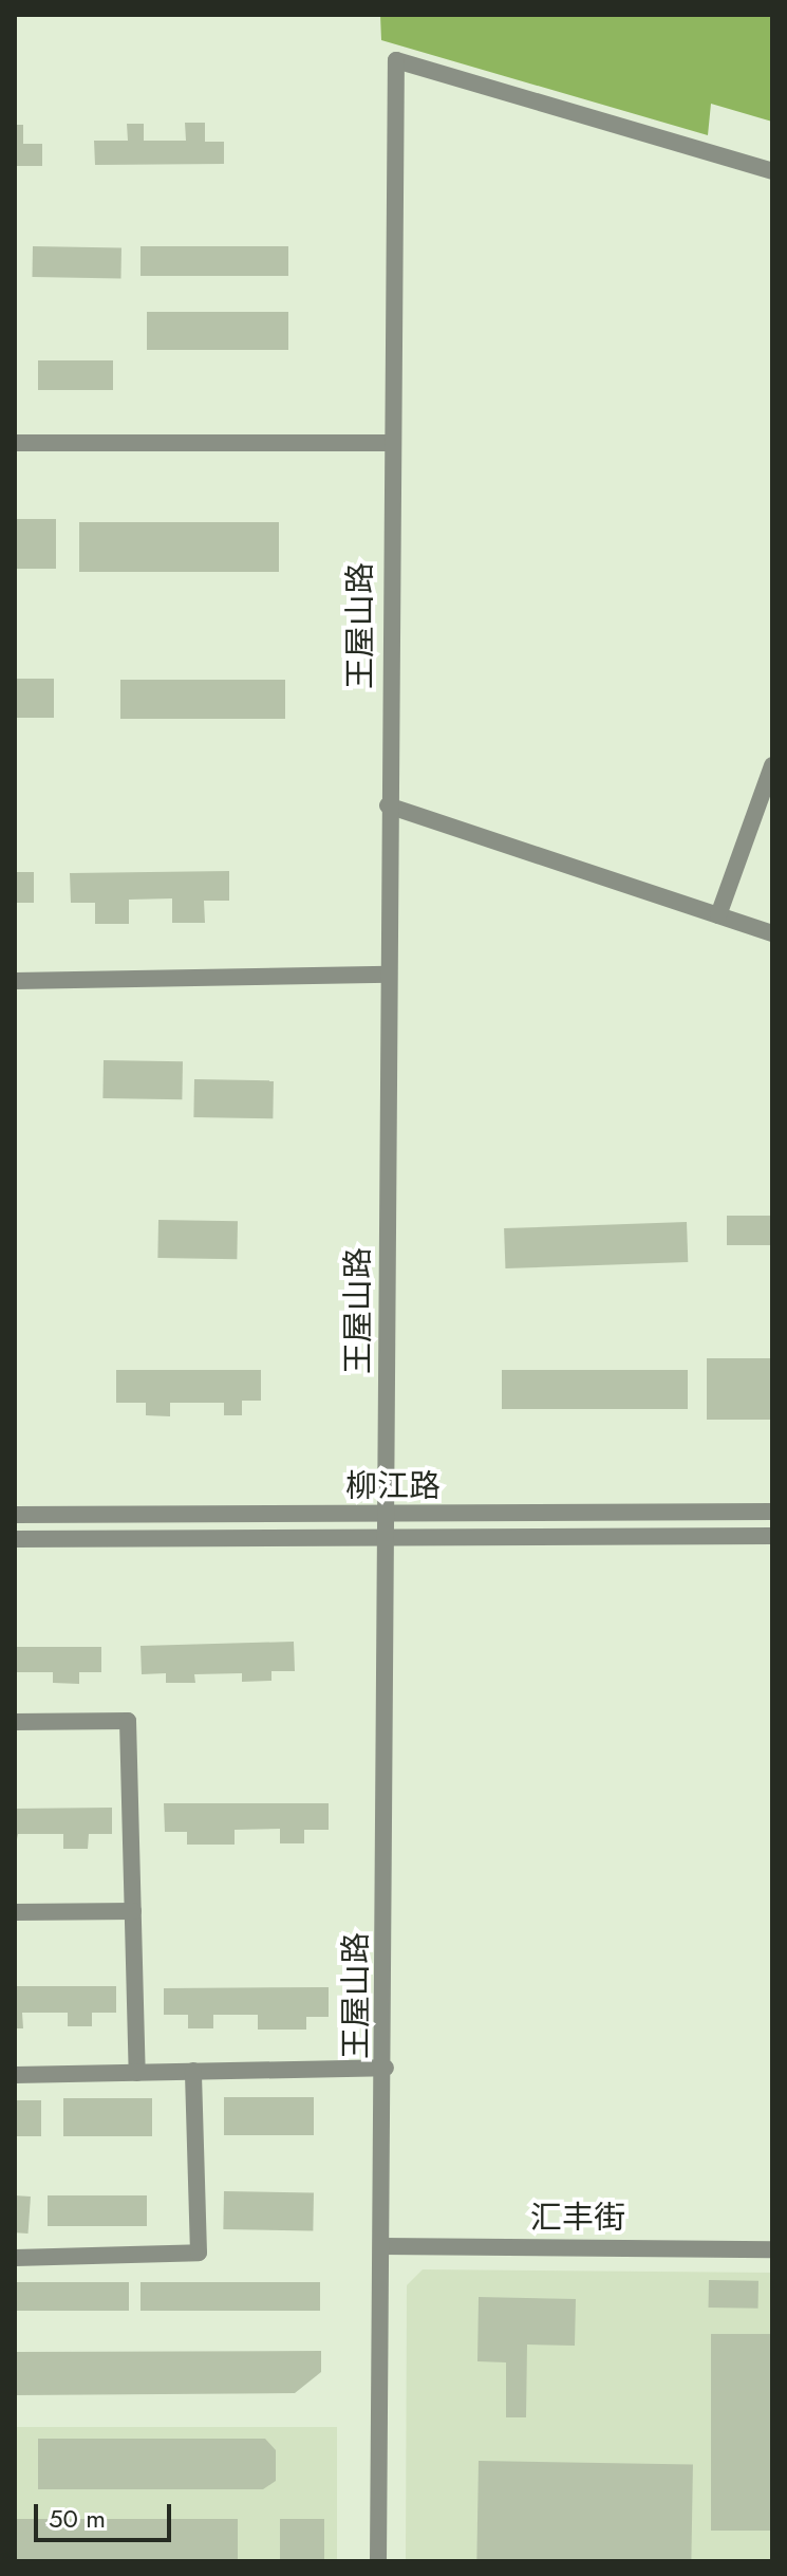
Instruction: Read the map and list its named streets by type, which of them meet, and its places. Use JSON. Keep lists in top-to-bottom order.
{
  "streets": {
    "street": ["王屋山路", "柳江路", "汇丰街"]
  },
  "crossings": [
    ["王屋山路", "柳江路"],
    ["王屋山路", "汇丰街"]
  ],
  "scale_bar": "50 m"
}
